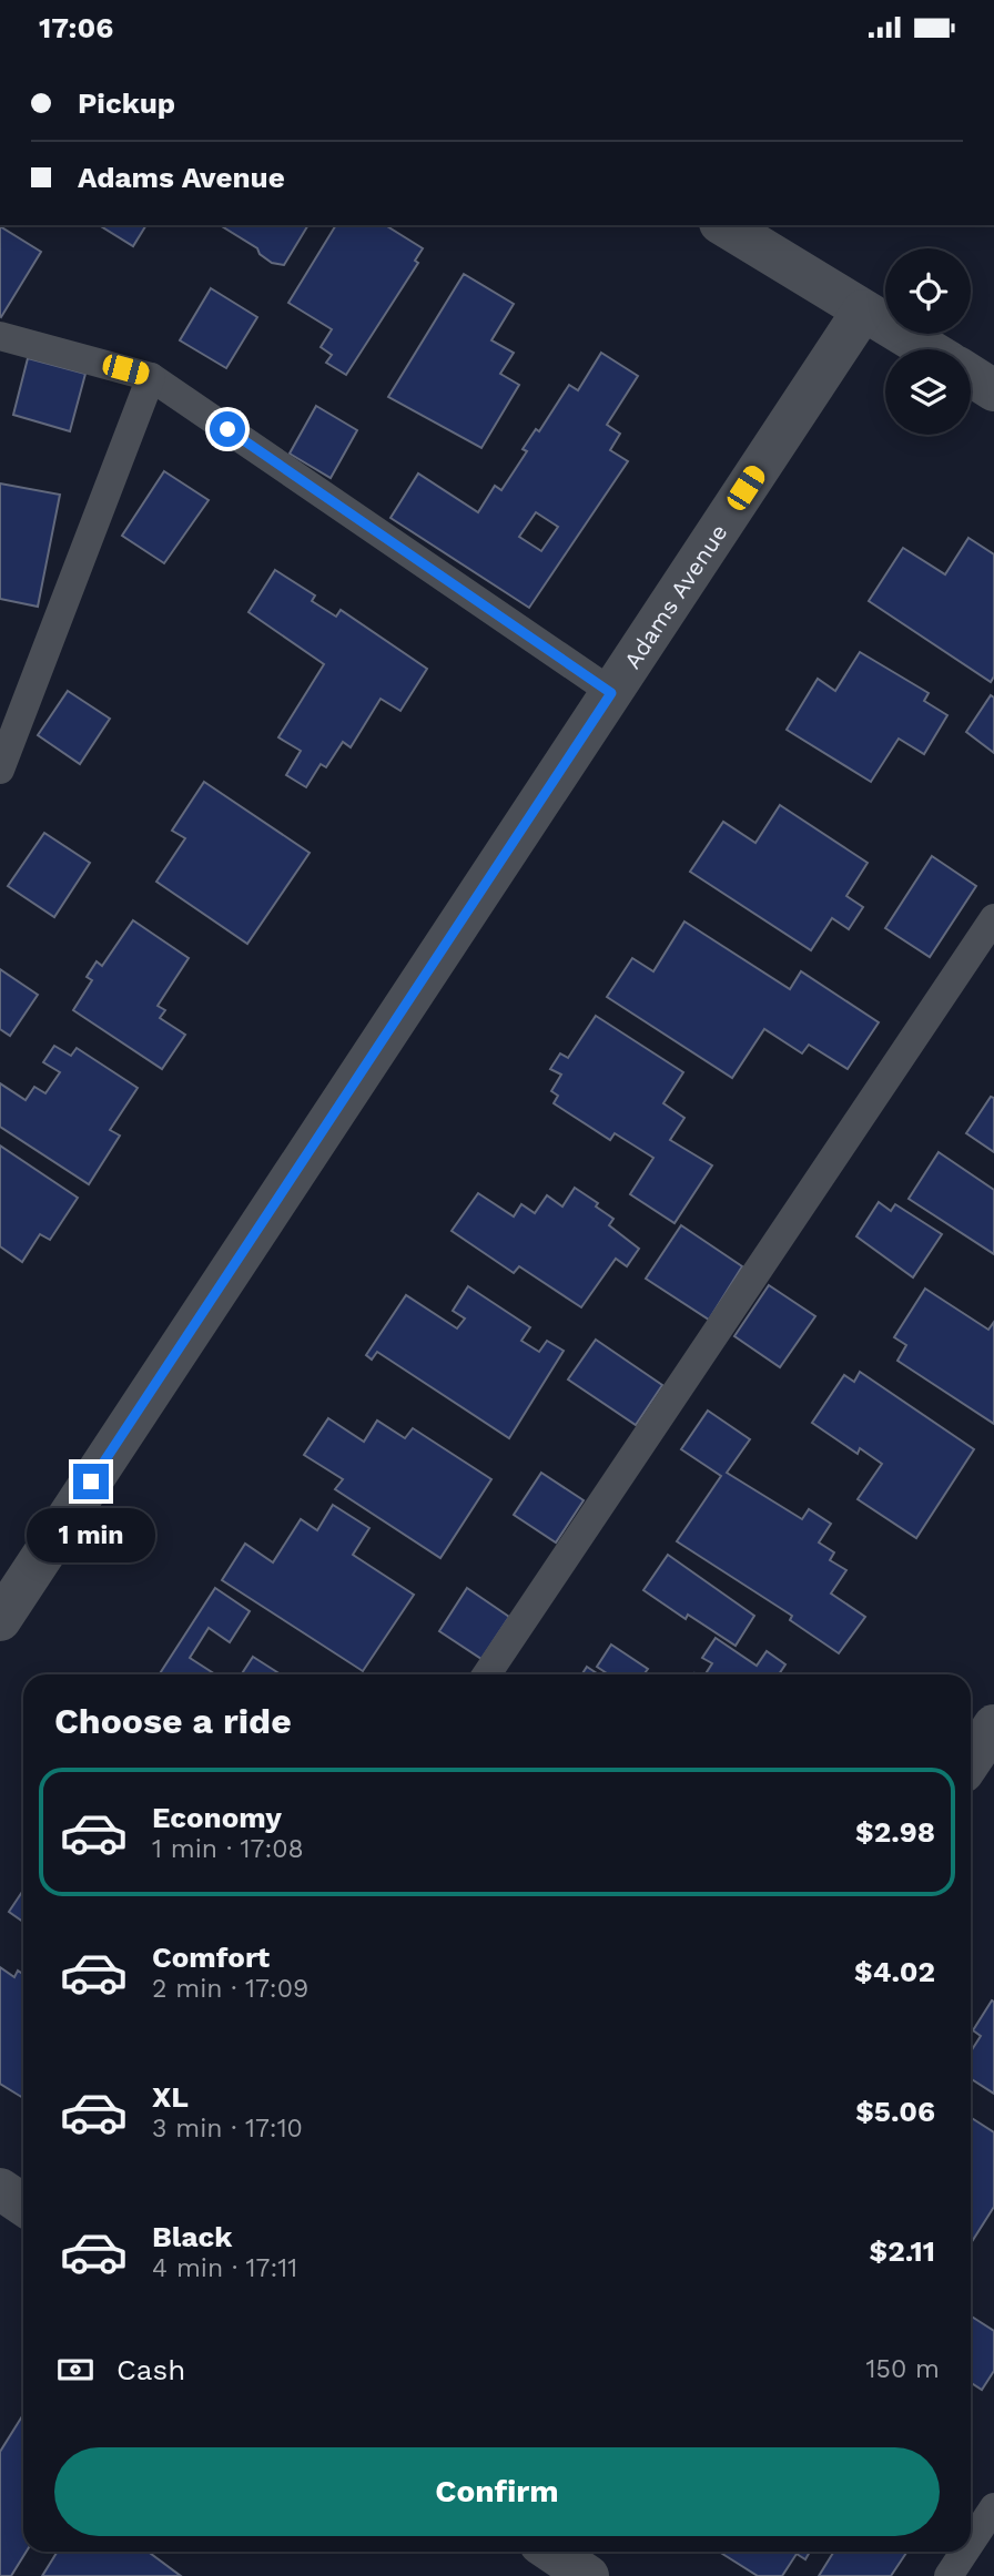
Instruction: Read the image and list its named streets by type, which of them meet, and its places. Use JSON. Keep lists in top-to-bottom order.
{
  "streets": {
    "street": ["Adams Avenue"]
  },
  "page": {
    "status": "17:06",
    "banner": ["Pickup", "Adams Avenue"],
    "bubble": "1 min",
    "heading": "Choose a ride",
    "list": [
      {
        "name": "Economy",
        "note": "1 min · 17:08",
        "value": "$2.98"
      },
      {
        "name": "Comfort",
        "note": "2 min · 17:09",
        "value": "$4.02"
      },
      {
        "name": "XL",
        "note": "3 min · 17:10",
        "value": "$5.06"
      },
      {
        "name": "Black",
        "note": "4 min · 17:11",
        "value": "$2.11"
      }
    ],
    "pay": ["Cash", "150 m"],
    "buttons": "Confirm"
  }
}
